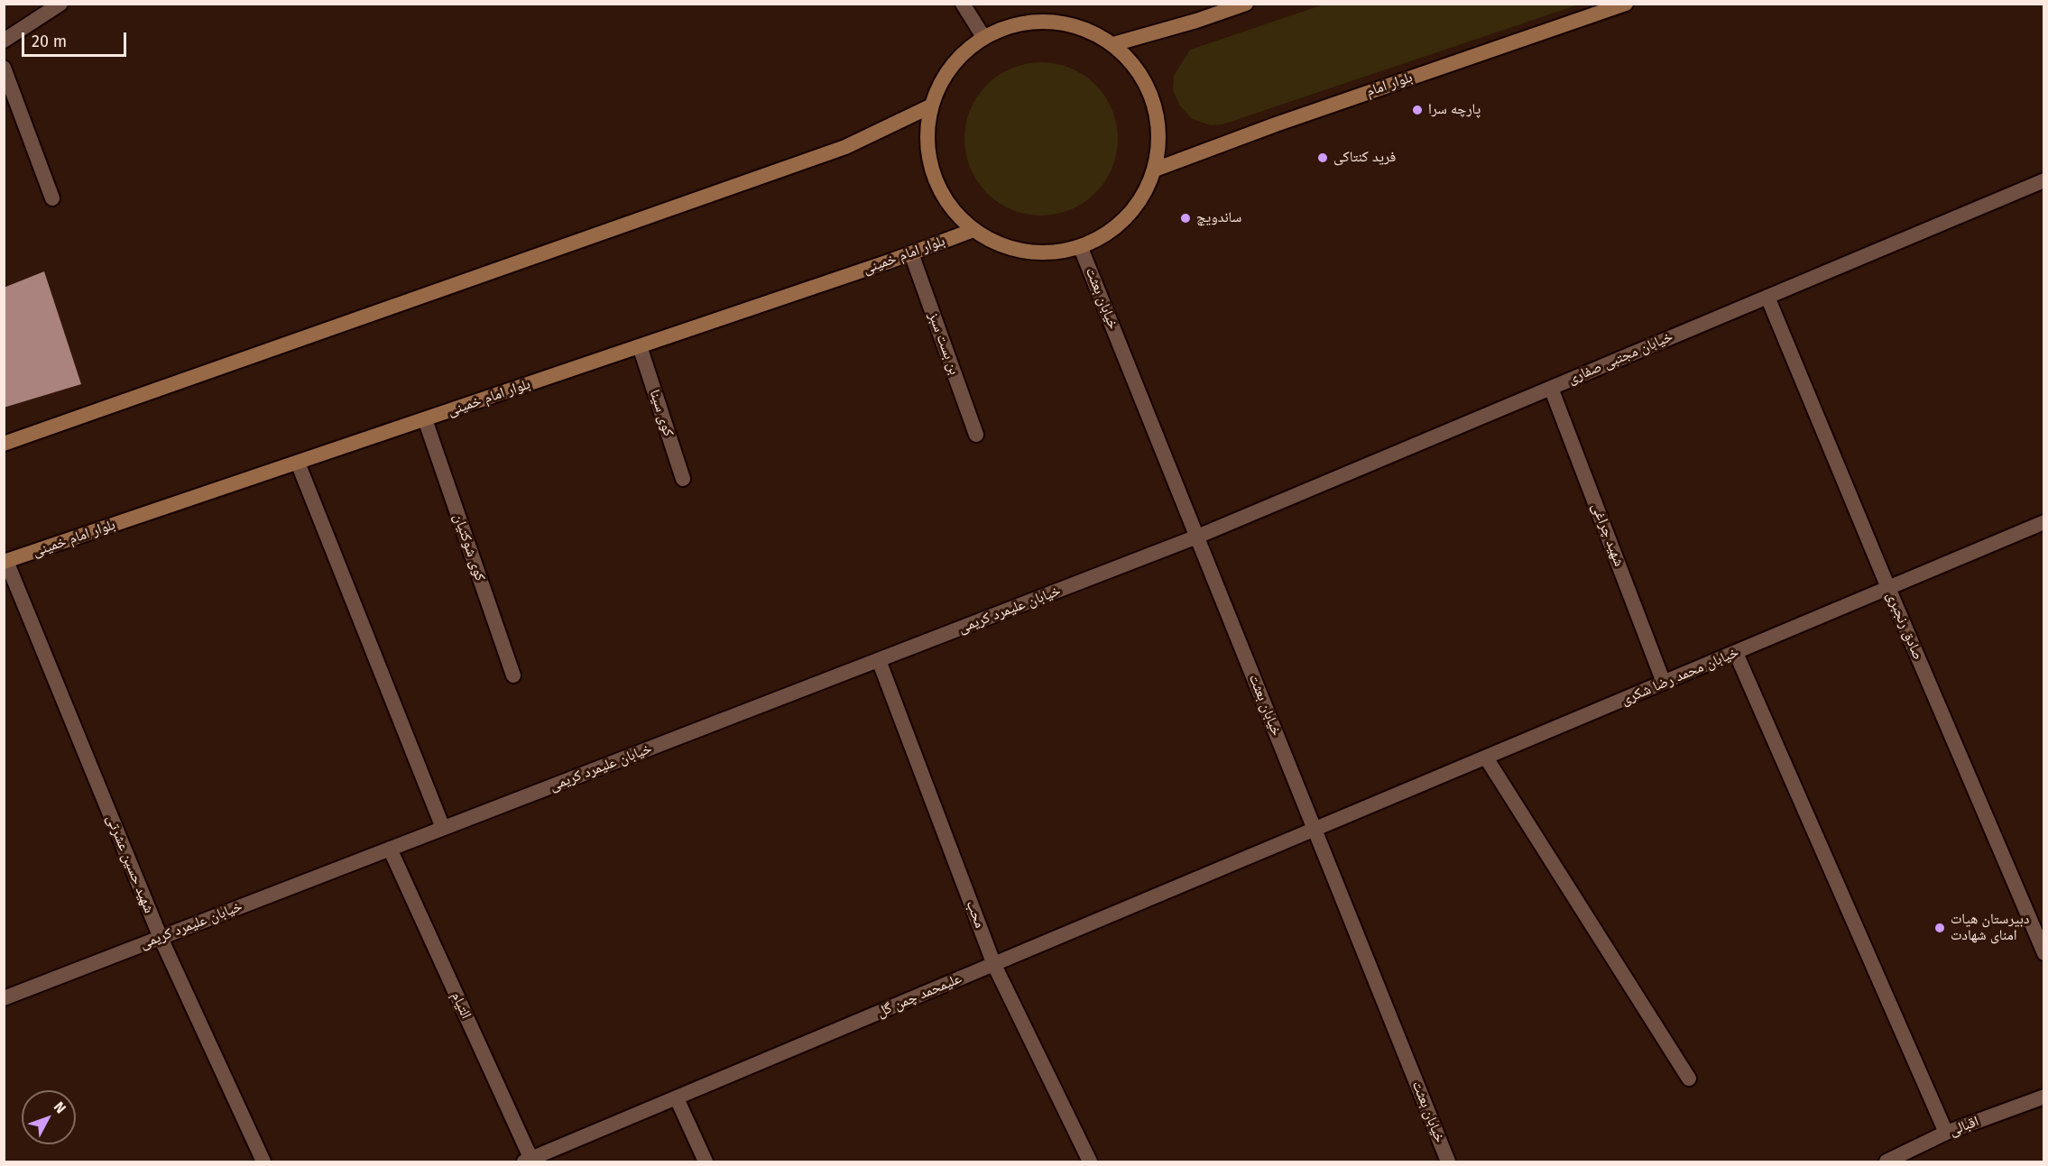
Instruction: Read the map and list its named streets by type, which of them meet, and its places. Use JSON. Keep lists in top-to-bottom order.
{
  "streets": {
    "main road": ["بلوار امام", "بلوار امام خمینی"],
    "street": [
      "خیابان بعثت",
      "بن بست سبز",
      "خیابان مجتبی صفاری",
      "کوی سینا",
      "شهید چراغی",
      "کوی شوکتیان",
      "خیابان علیمرد کریمی",
      "صادق رنجبری",
      "خیابان محمد رضا شکری",
      "شهید حسین عشرتی",
      "محب",
      "علیمحمد چمن گل",
      "التیام",
      "اقبالی"
    ]
  },
  "crossings": [
    ["بلوار امام خمینی", "بن بست سبز"],
    ["بلوار امام خمینی", "کوی سینا"],
    ["بلوار امام خمینی", "کوی شوکتیان"],
    ["بلوار امام خمینی", "شهید حسین عشرتی"],
    ["خیابان بعثت", "خیابان مجتبی صفاری"],
    ["خیابان بعثت", "خیابان علیمرد کریمی"],
    ["خیابان بعثت", "خیابان محمد رضا شکری"],
    ["خیابان بعثت", "علیمحمد چمن گل"],
    ["خیابان مجتبی صفاری", "شهید چراغی"],
    ["خیابان مجتبی صفاری", "خیابان علیمرد کریمی"],
    ["خیابان مجتبی صفاری", "صادق رنجبری"],
    ["شهید چراغی", "خیابان محمد رضا شکری"],
    ["خیابان علیمرد کریمی", "شهید حسین عشرتی"],
    ["خیابان علیمرد کریمی", "محب"],
    ["خیابان علیمرد کریمی", "التیام"],
    ["صادق رنجبری", "خیابان محمد رضا شکری"],
    ["خیابان محمد رضا شکری", "علیمحمد چمن گل"],
    ["محب", "علیمحمد چمن گل"],
    ["علیمحمد چمن گل", "التیام"]
  ],
  "places": [
    "پارچه سرا",
    "فرید کنتاکی",
    "ساندویچ",
    "دبیرستان هیات امنای شهادت"
  ],
  "scale_bar": "20 m",
  "north": "top right"
}
